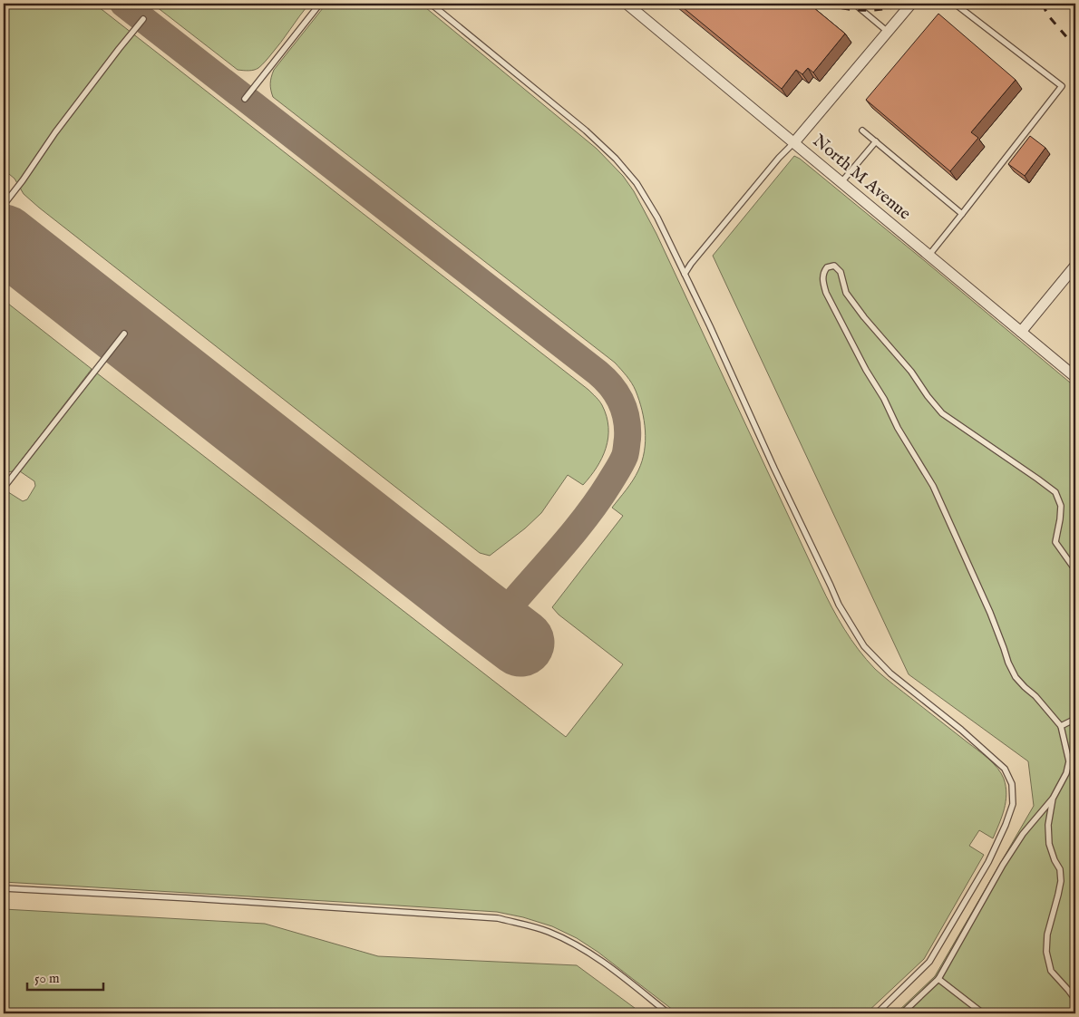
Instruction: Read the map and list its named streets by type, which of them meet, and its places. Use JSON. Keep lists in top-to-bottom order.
{
  "streets": {
    "street": ["North M Avenue"]
  },
  "scale_bar": "50 m"
}
